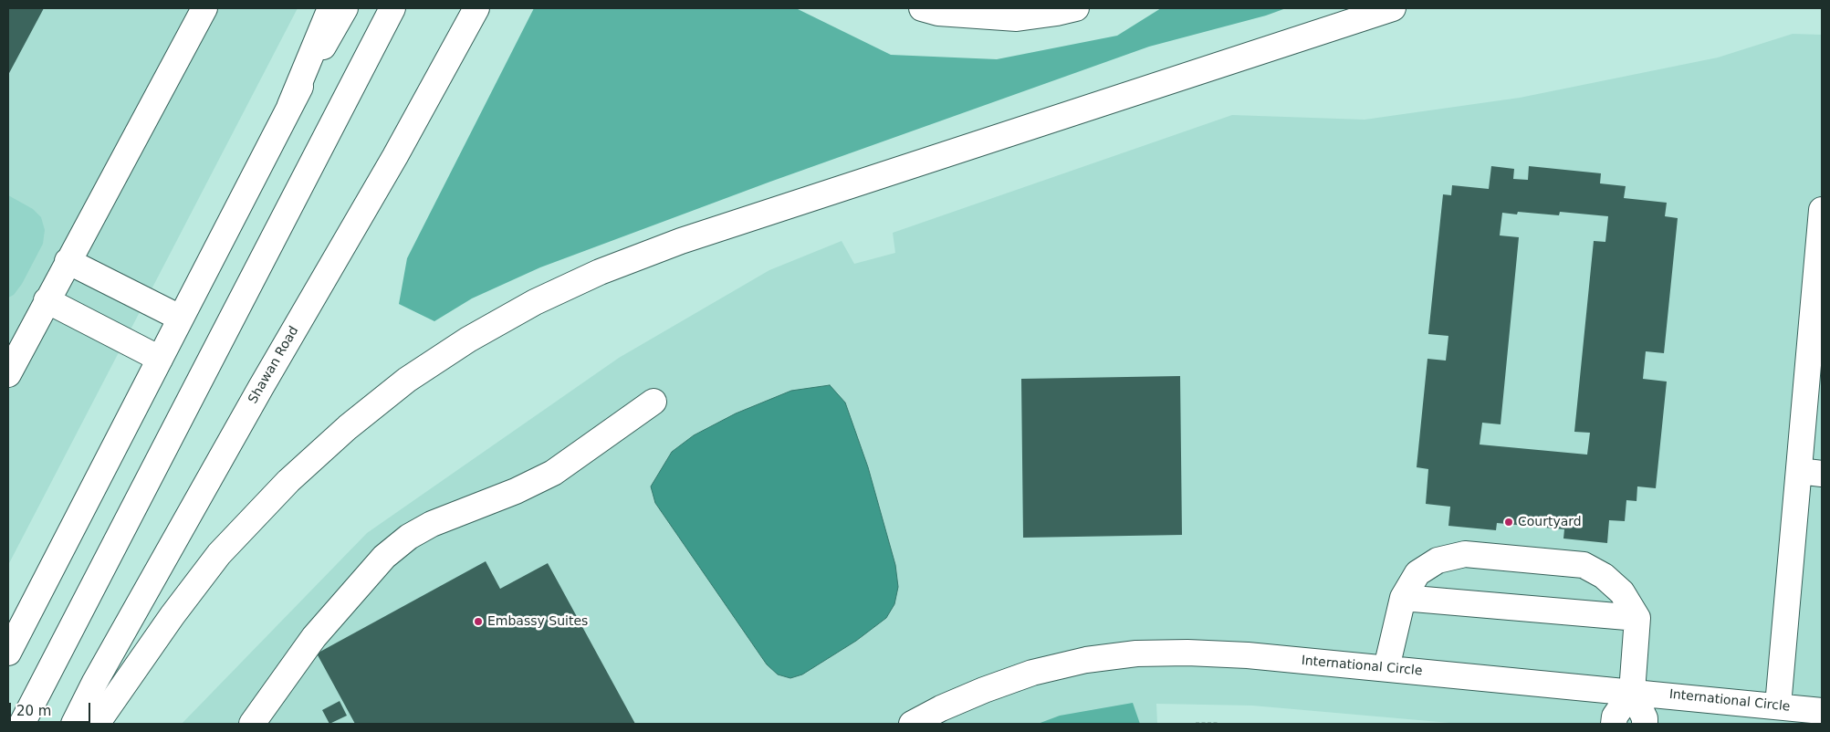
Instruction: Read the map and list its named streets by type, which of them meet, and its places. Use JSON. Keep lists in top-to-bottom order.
{
  "streets": {
    "main road": ["Shawan Road", "International Circle"]
  },
  "places": ["Courtyard", "Embassy Suites"],
  "scale_bar": "20 m"
}
